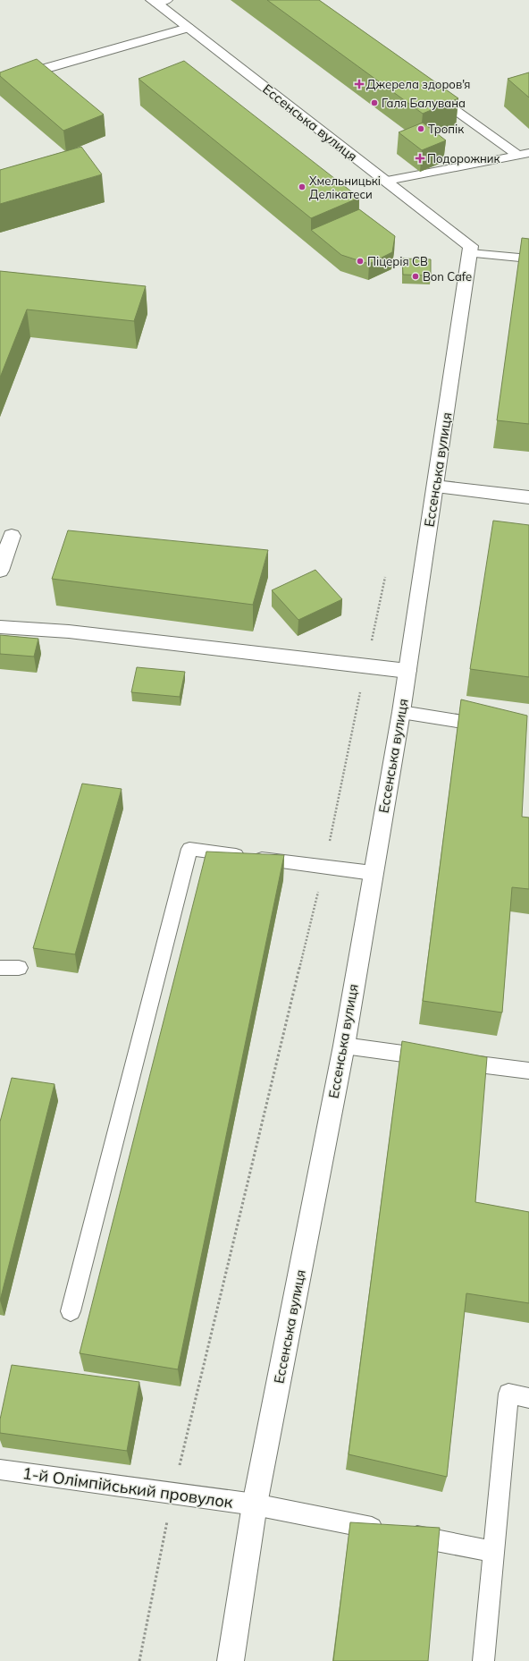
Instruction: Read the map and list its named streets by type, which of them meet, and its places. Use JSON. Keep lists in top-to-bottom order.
{
  "streets": {
    "street": ["Ессенська вулиця"],
    "lane": ["1-й Олімпійський провулок"]
  },
  "crossings": [
    ["Ессенська вулиця", "1-й Олімпійський провулок"]
  ],
  "places": {
    "health": ["Джерела здоров'я", "Подорожник"],
    "other": [
      "Галя Балувана",
      "Тропік",
      "Хмельницькі Делікатеси",
      "Піцерія СВ",
      "Bon Cafe"
    ]
  }
}
